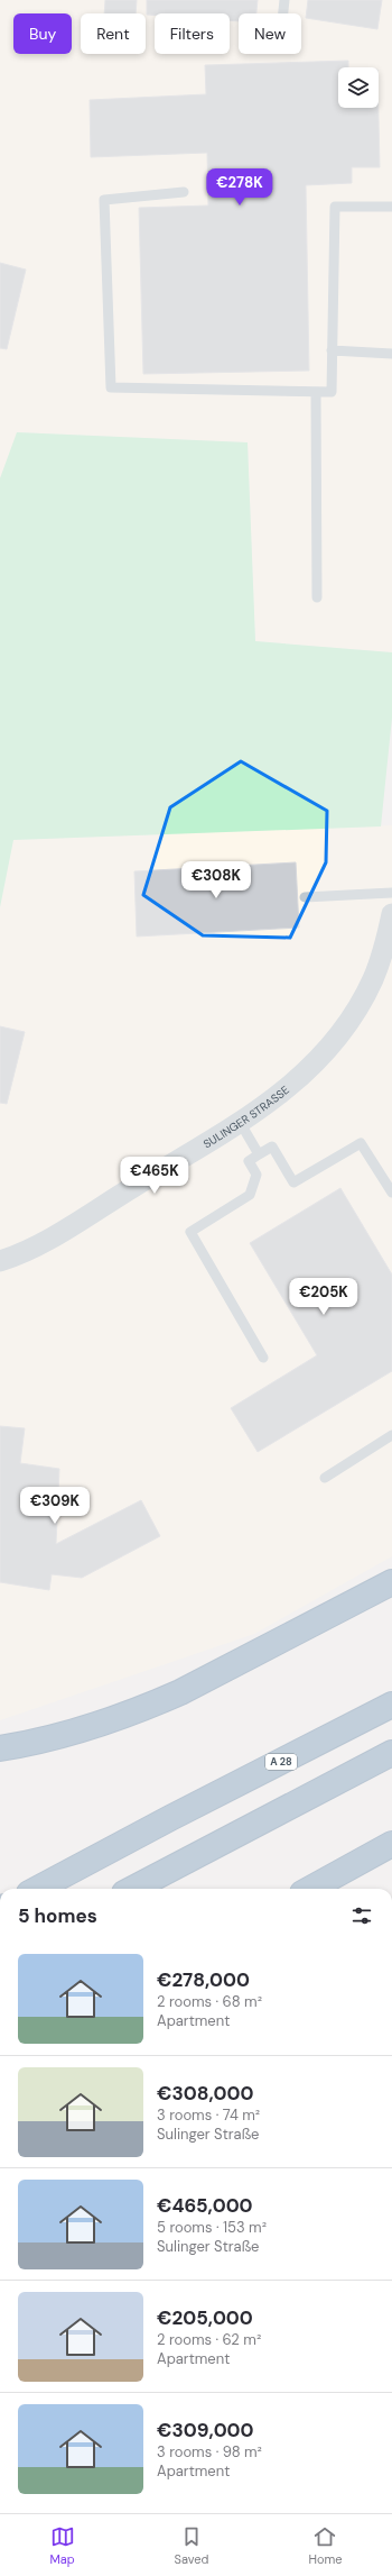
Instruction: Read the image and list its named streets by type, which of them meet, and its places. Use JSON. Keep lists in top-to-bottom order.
{
  "streets": {
    "highway": ["A 28"],
    "street": ["SULINGER STRASSE"]
  },
  "page": {
    "chip": [
      "Buy",
      "Rent",
      "Filters",
      "New"
    ],
    "price": [
      "€278K",
      "€308K",
      "€465K",
      "€205K",
      "€309K"
    ],
    "heading": "5 homes",
    "list": [
      {
        "name": "€278,000",
        "note": "2 rooms · 68 m² · Apartment"
      },
      {
        "name": "€308,000",
        "note": "3 rooms · 74 m² · Sulinger Straße"
      },
      {
        "name": "€465,000",
        "note": "5 rooms · 153 m² · Sulinger Straße"
      },
      {
        "name": "€205,000",
        "note": "2 rooms · 62 m² · Apartment"
      },
      {
        "name": "€309,000",
        "note": "3 rooms · 98 m² · Apartment"
      }
    ],
    "tabs": ["Map", "Saved", "Home"]
  }
}
